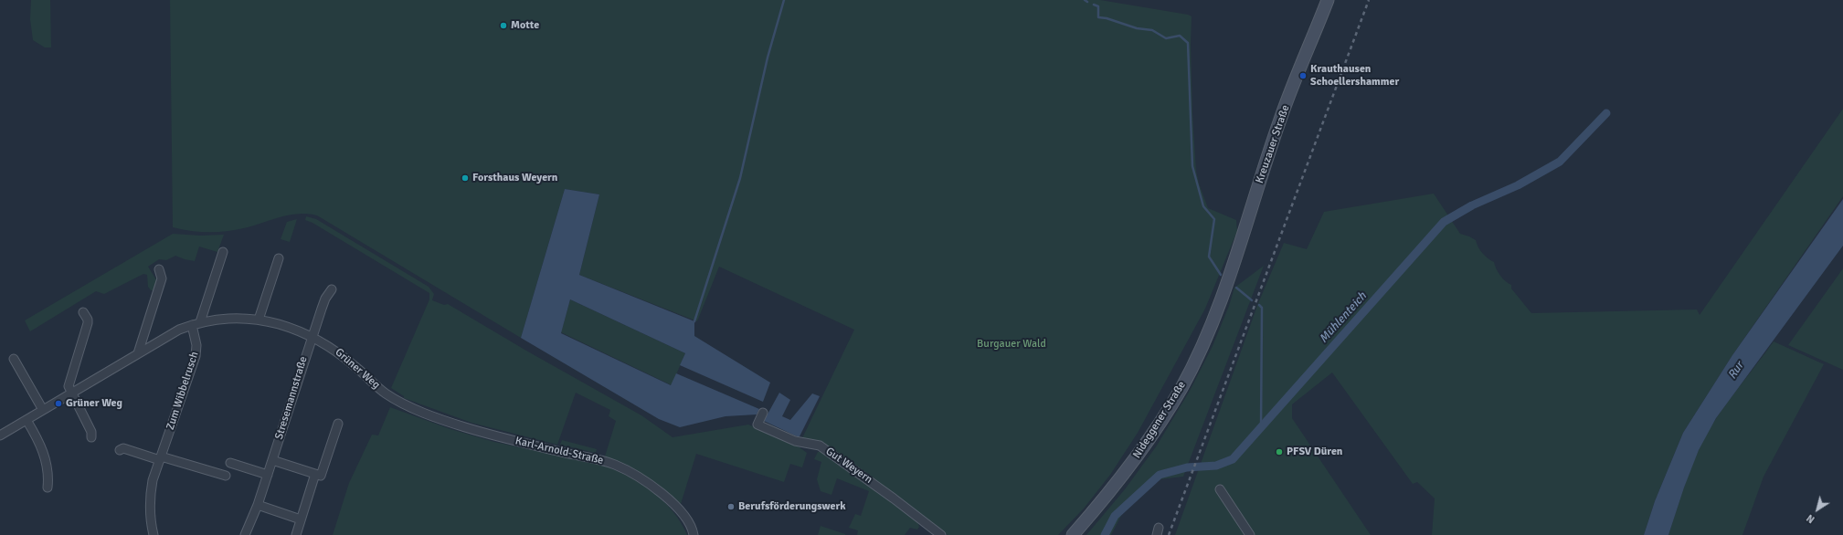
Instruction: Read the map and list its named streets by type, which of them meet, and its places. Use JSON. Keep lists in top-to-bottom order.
{
  "streets": {
    "main road": ["Kreuzauer Straße", "Nideggener Straße"],
    "street": [
      "Grüner Weg",
      "Zum Wibbelrusch",
      "Stresemannstraße",
      "Karl-Arnold-Straße",
      "Gut Weyern"
    ]
  },
  "crossings": [
    ["Kreuzauer Straße", "Nideggener Straße"],
    ["Grüner Weg", "Zum Wibbelrusch"],
    ["Grüner Weg", "Stresemannstraße"],
    ["Grüner Weg", "Karl-Arnold-Straße"]
  ],
  "water": ["Mühlenteich", "Rur"],
  "parks": ["Burgauer Wald"],
  "places": [
    "Motte",
    "Krauthausen Schoellershammer",
    "Forsthaus Weyern",
    "Grüner Weg",
    "PFSV Düren",
    "Berufsförderungswerk"
  ],
  "north": "bottom left"
}
